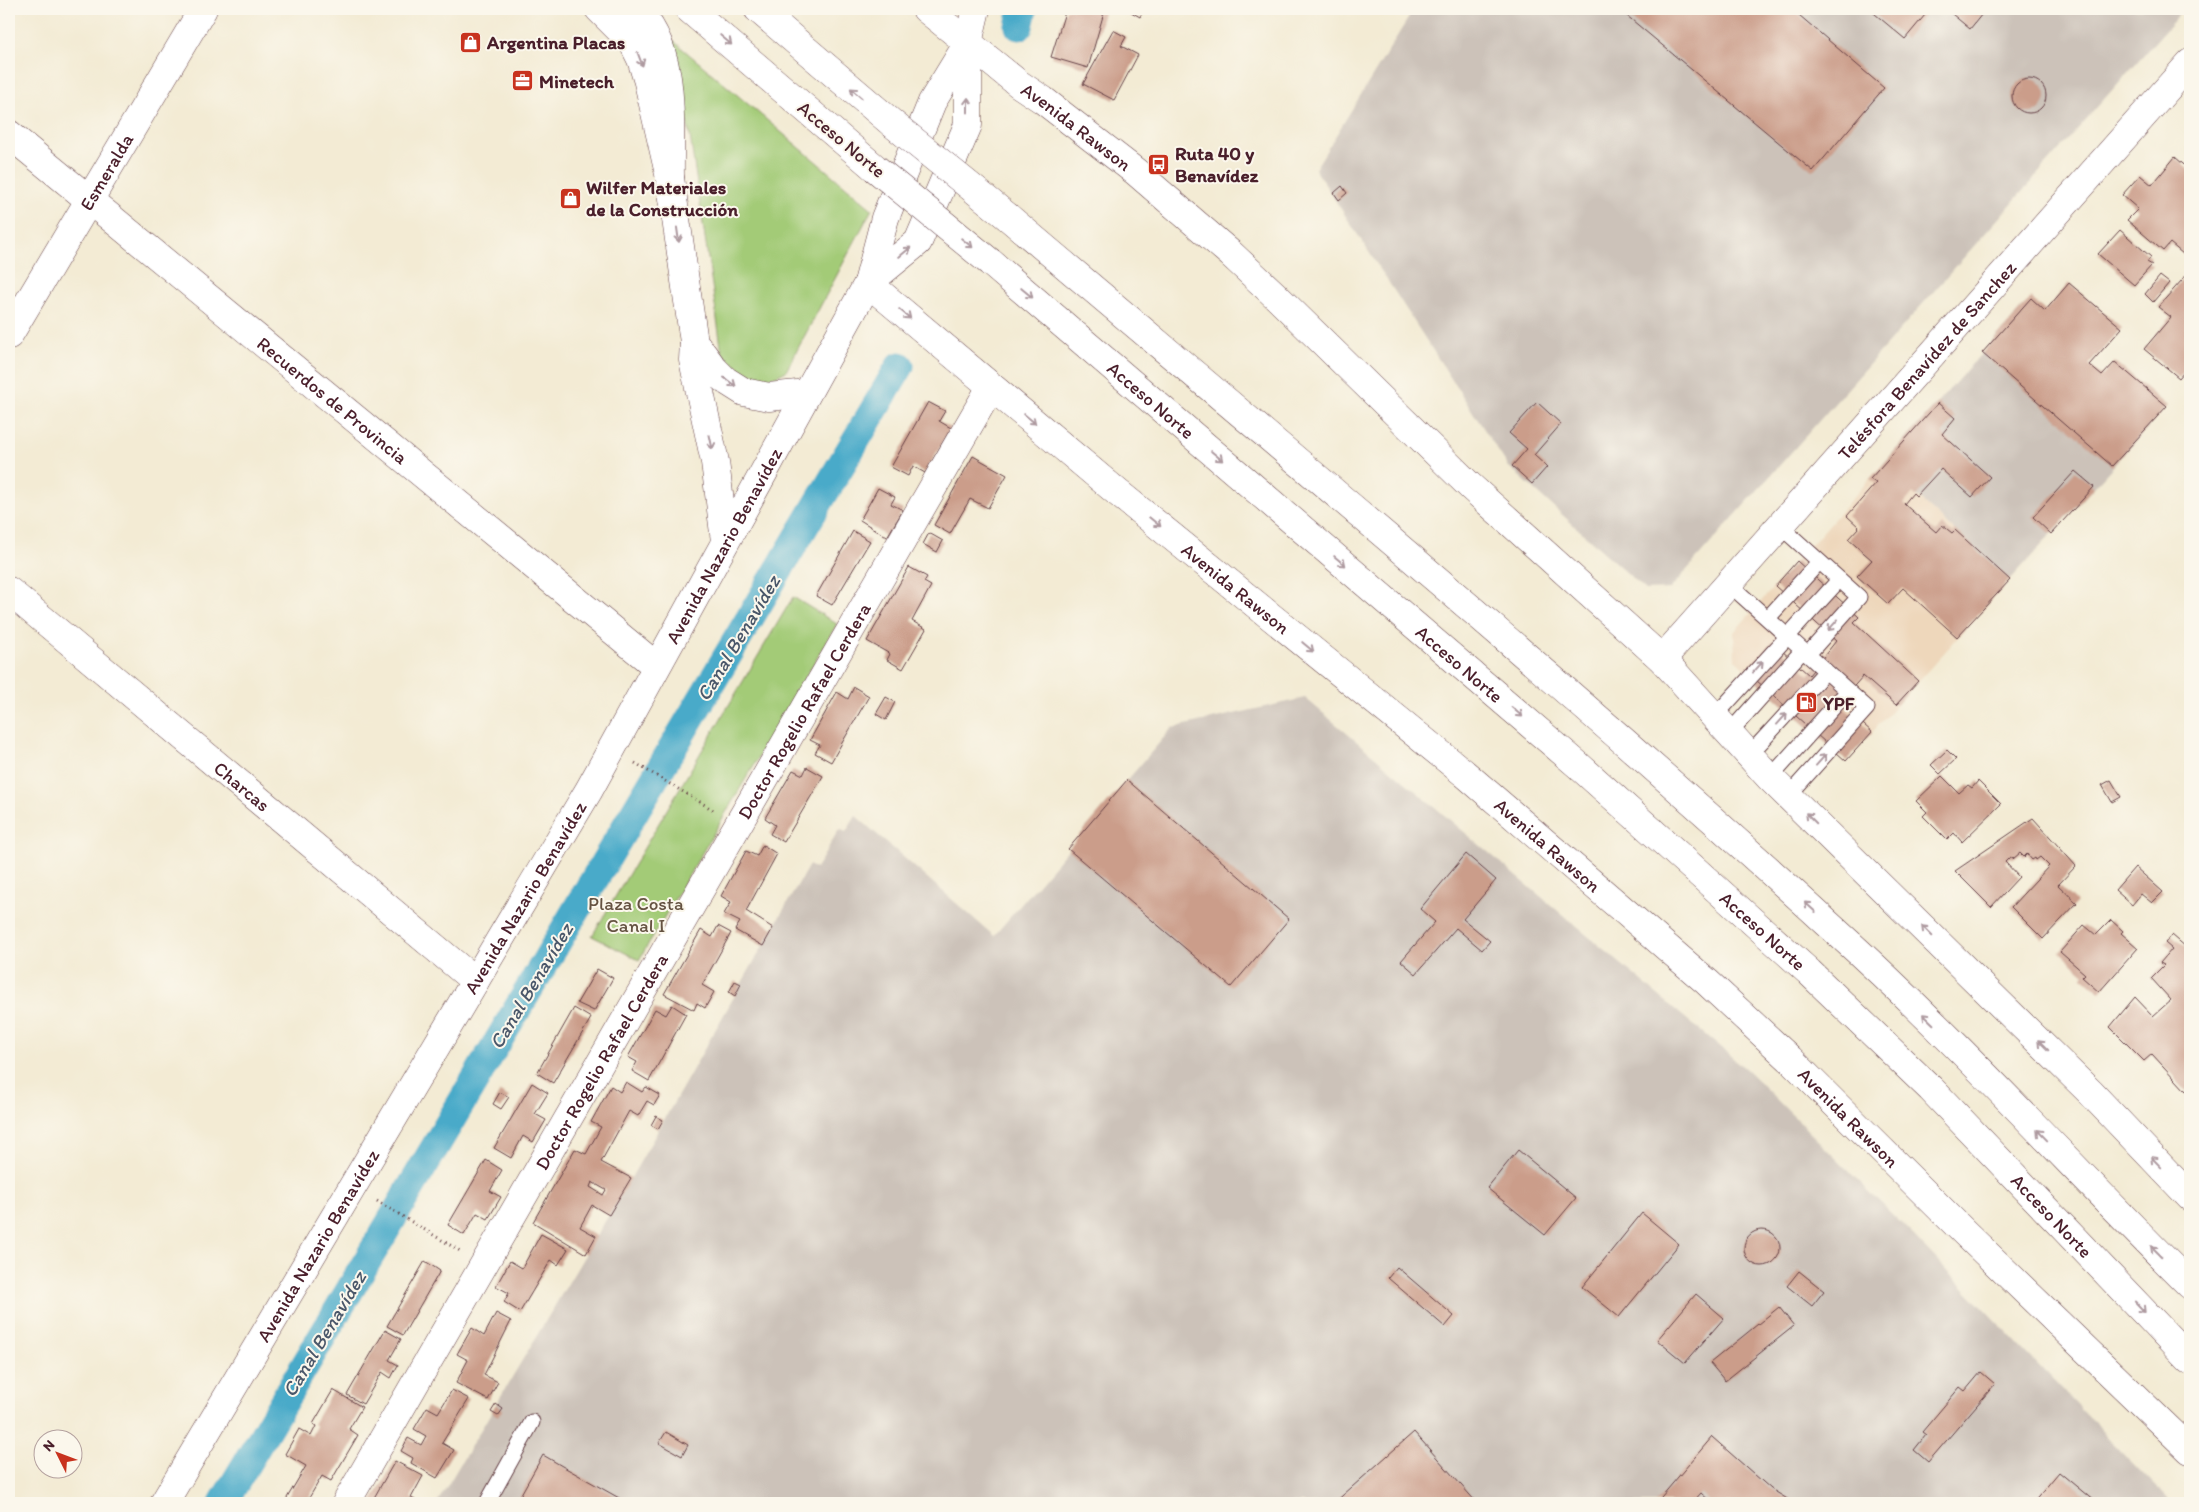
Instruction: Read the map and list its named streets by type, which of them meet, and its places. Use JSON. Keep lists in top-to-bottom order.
{
  "streets": {
    "main road": [
      "Avenida Rawson",
      "Acceso Norte",
      "Esmeralda",
      "Telésfora Benavídez de Sanchez",
      "Recuerdos de Provincia",
      "Avenida Nazario Benavídez",
      "Doctor Rogelio Rafael Cerdera",
      "Charcas"
    ]
  },
  "crossings": [
    ["Avenida Rawson", "Telésfora Benavídez de Sanchez"],
    ["Avenida Rawson", "Avenida Nazario Benavídez"],
    ["Avenida Rawson", "Doctor Rogelio Rafael Cerdera"],
    ["Esmeralda", "Recuerdos de Provincia"],
    ["Recuerdos de Provincia", "Avenida Nazario Benavídez"],
    ["Avenida Nazario Benavídez", "Charcas"]
  ],
  "water": ["Canal Benavídez"],
  "parks": ["Plaza Costa Canal I"],
  "places": {
    "shop": ["Argentina Placas", "Wilfer Materiales de la Construcción"],
    "office": ["Minetech"],
    "bus stop": ["Ruta 40 y Benavídez"],
    "fuel station": ["YPF"]
  },
  "north": "top left"
}
